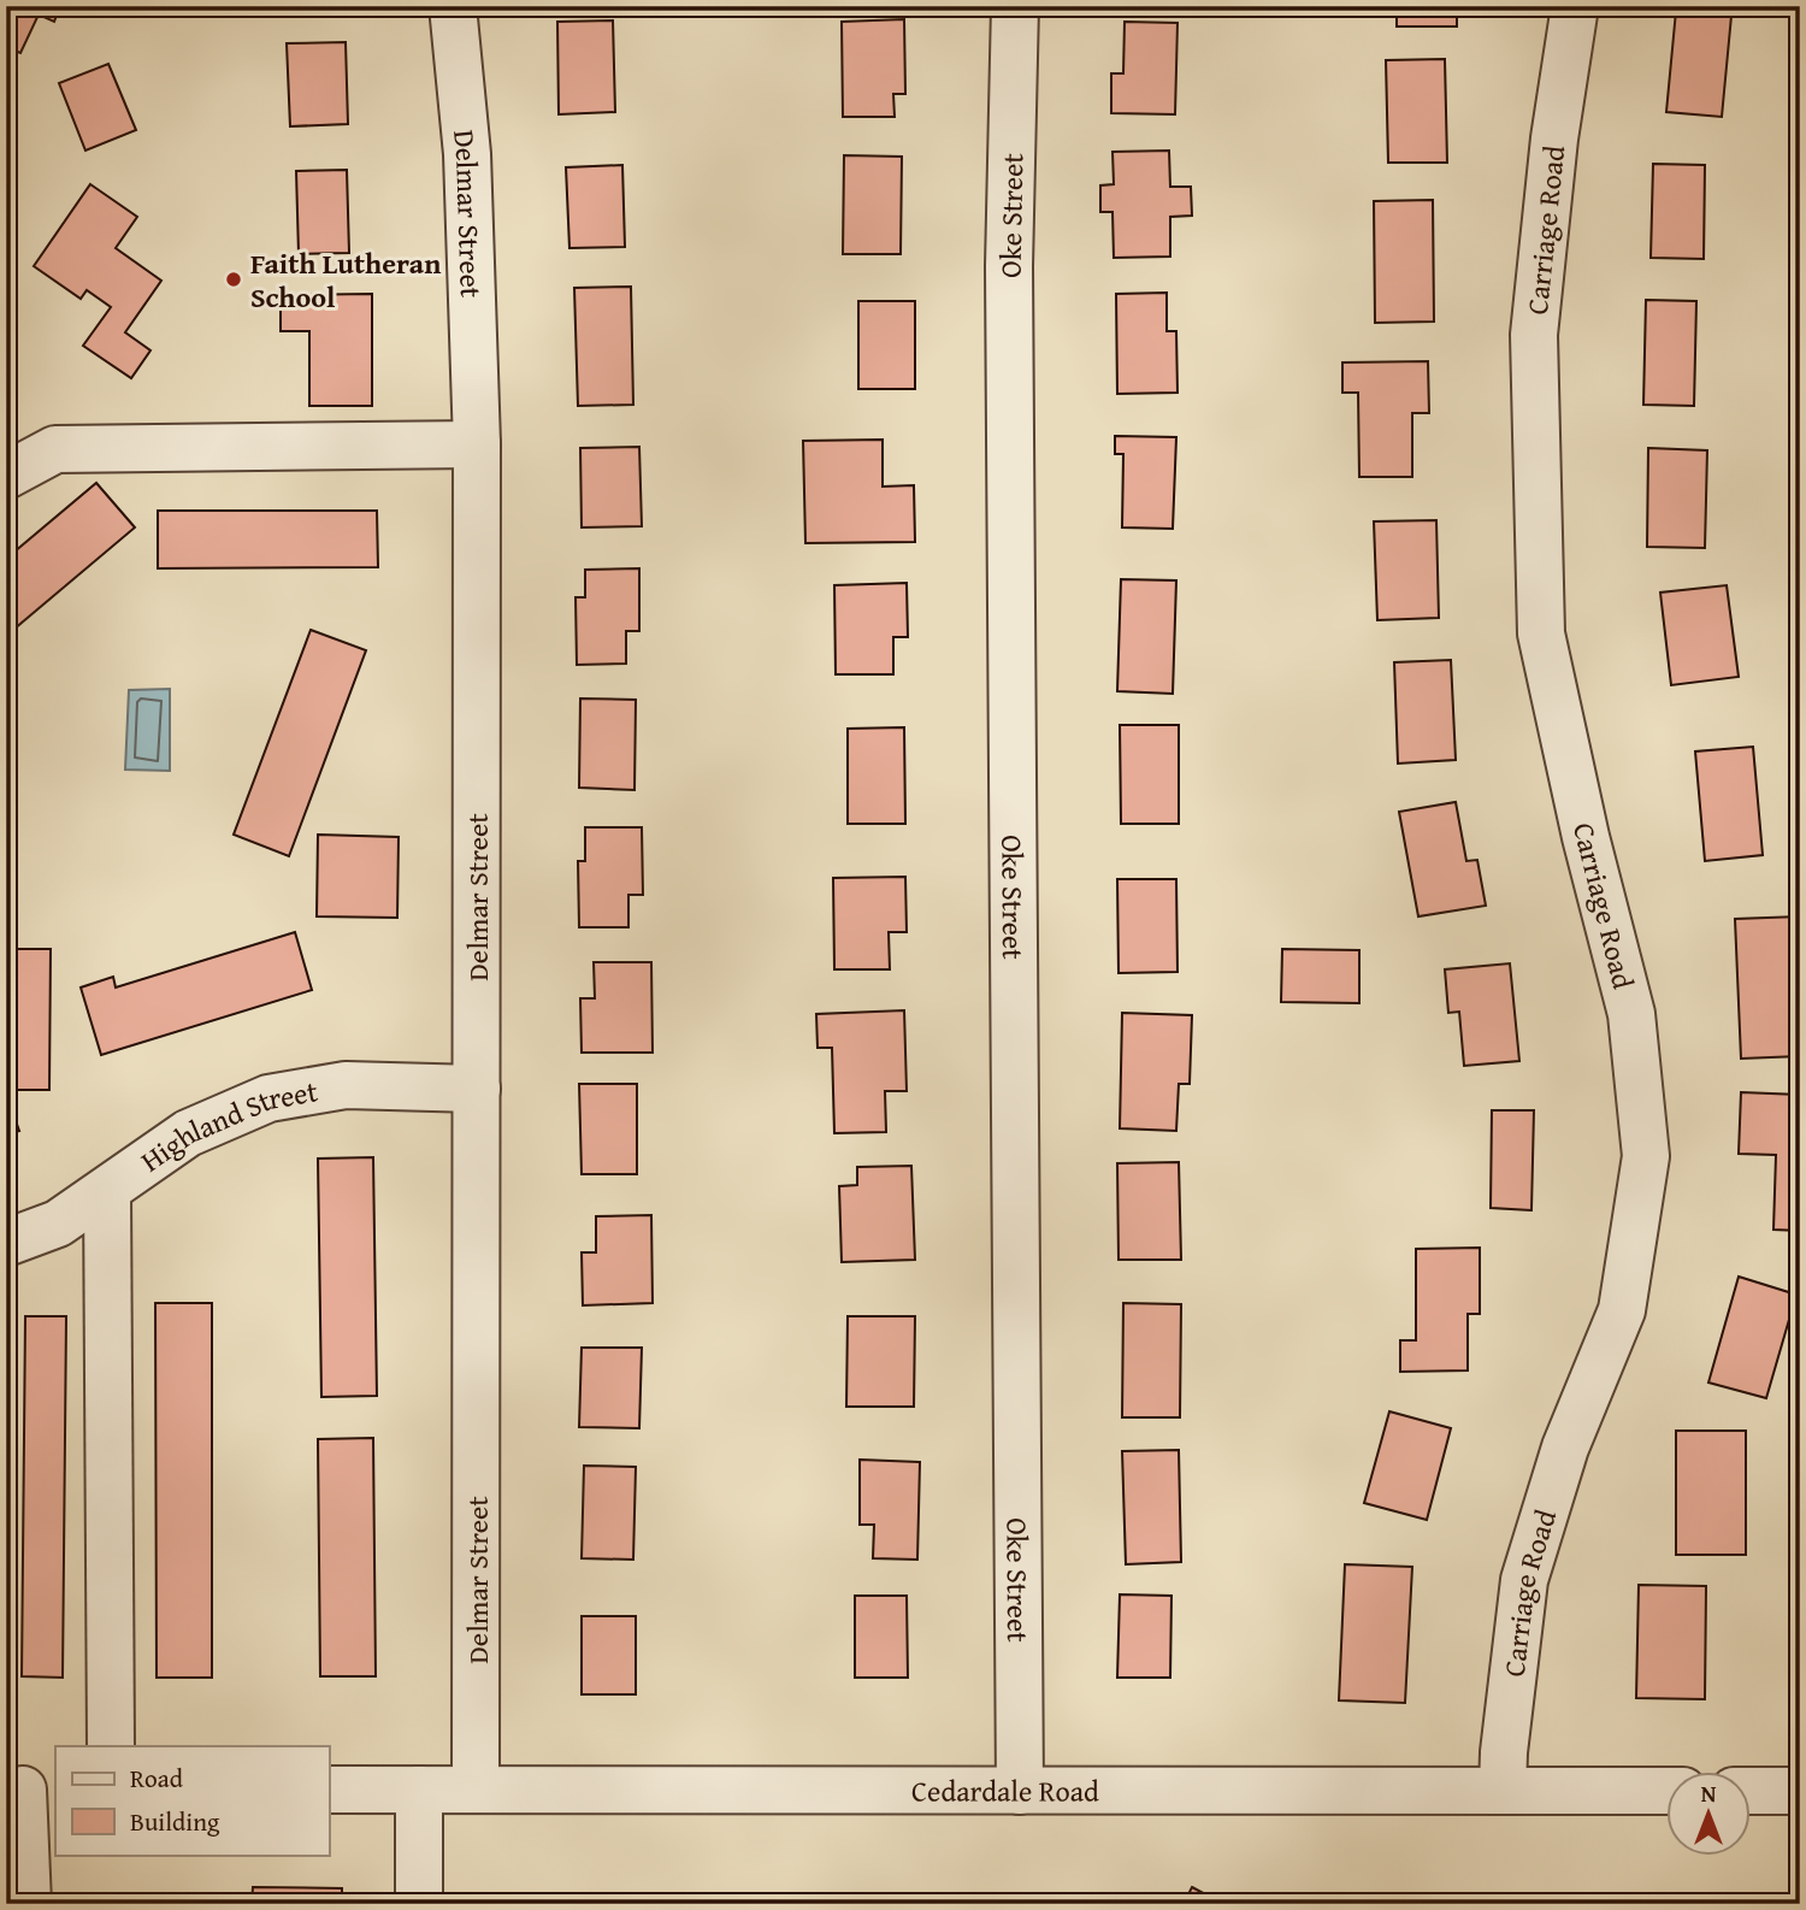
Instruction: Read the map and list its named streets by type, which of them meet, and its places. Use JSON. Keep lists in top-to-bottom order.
{
  "streets": {
    "street": [
      "Delmar Street",
      "Oke Street",
      "Carriage Road",
      "Highland Street",
      "Cedardale Road"
    ]
  },
  "crossings": [
    ["Delmar Street", "Highland Street"],
    ["Delmar Street", "Cedardale Road"],
    ["Oke Street", "Cedardale Road"],
    ["Carriage Road", "Cedardale Road"]
  ],
  "places": ["Faith Lutheran School"],
  "legend": ["Road", "Building"],
  "north": "top"
}
